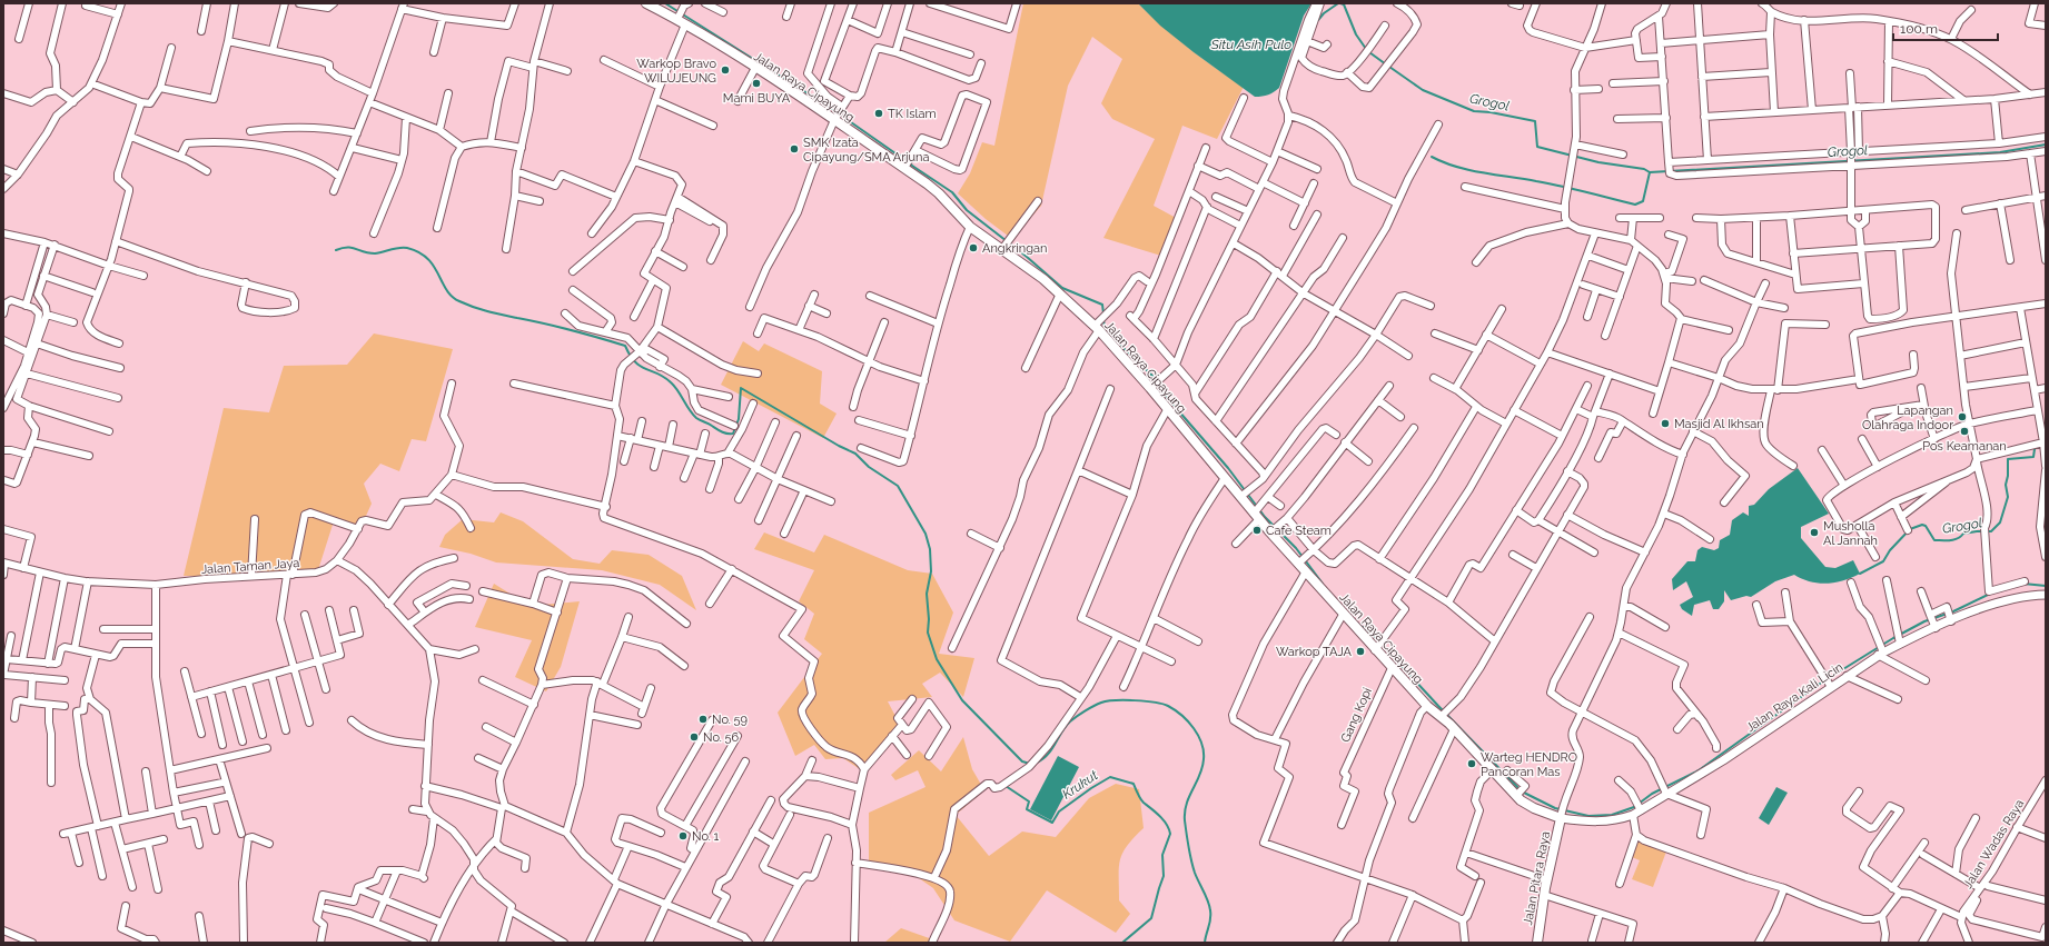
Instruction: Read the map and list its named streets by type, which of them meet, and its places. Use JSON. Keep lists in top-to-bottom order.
{
  "streets": {
    "main road": ["Jalan Raya Cipayung", "Jalan Pitara Raya"],
    "street": [
      "Jalan Taman Jaya",
      "Jalan Raya Kali Licin",
      "Gang Kopi",
      "Jalan Wadas Raya"
    ]
  },
  "crossings": [
    ["Jalan Raya Cipayung", "Jalan Raya Kali Licin"],
    ["Jalan Raya Cipayung", "Gang Kopi"],
    ["Jalan Raya Cipayung", "Jalan Pitara Raya"],
    ["Jalan Raya Kali Licin", "Jalan Pitara Raya"]
  ],
  "water": ["Situ Asih Pulo", "Grogol", "Krukut"],
  "places": [
    "Warkop Bravo WILUJEUNG",
    "Mami BUYA",
    "TK Islam",
    "SMK Izata Cipayung/SMA Arjuna",
    "Angkringan",
    "Lapangan Olahraga Indoor",
    "Masjid Al Ikhsan",
    "Pos Keamanan",
    "Cafe Steam",
    "Musholla Al Jannah",
    "Warkop TAJA",
    "No. 59",
    "No. 56",
    "Warteg HENDRO Pancoran Mas",
    "No. 1"
  ],
  "scale_bar": "100 m"
}
